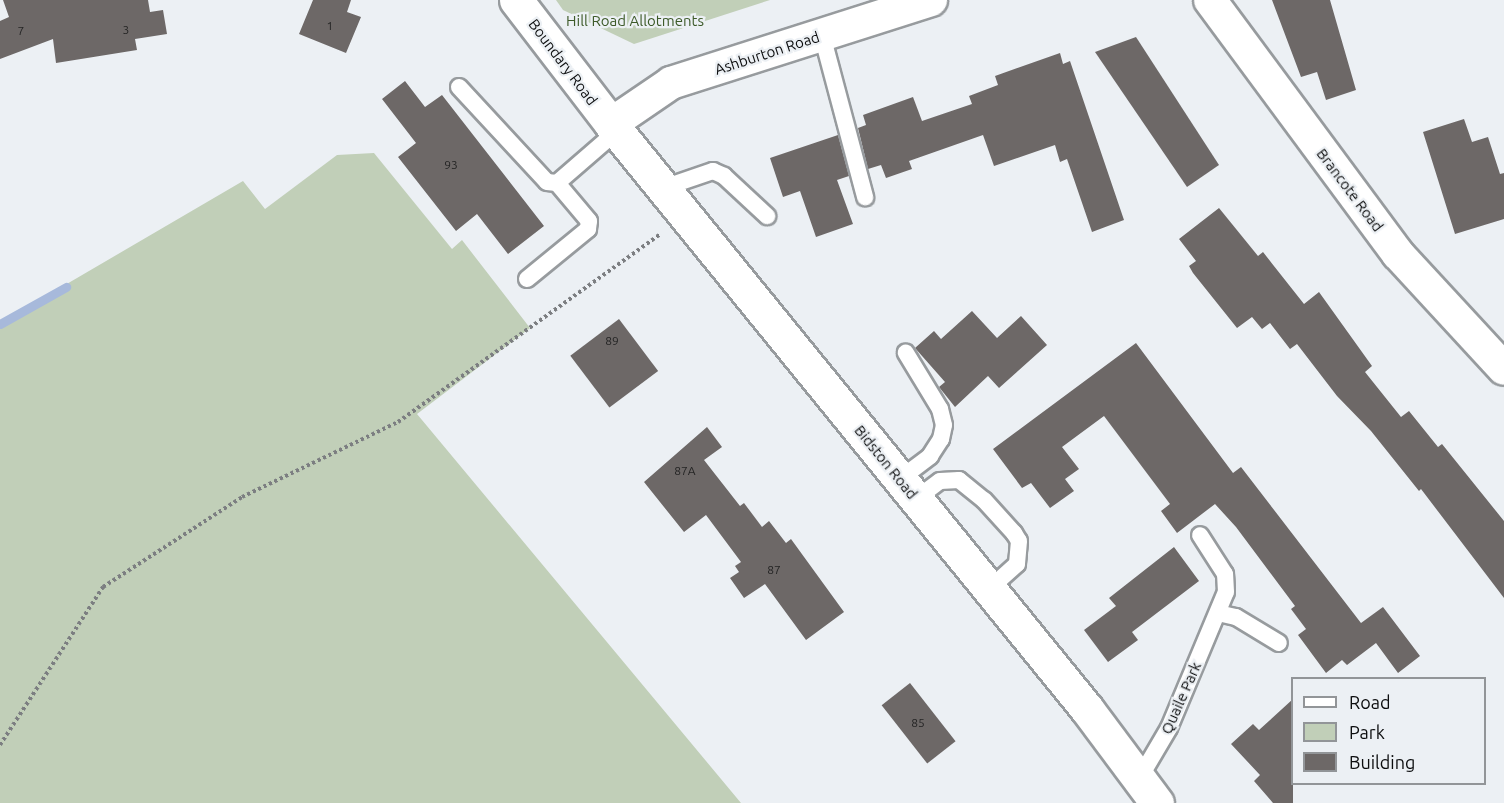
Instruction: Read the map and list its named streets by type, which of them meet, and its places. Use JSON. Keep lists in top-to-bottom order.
{
  "streets": {
    "main road": ["Boundary Road", "Bidston Road"],
    "street": ["Ashburton Road", "Brancote Road"],
    "lane": ["Quaile Park"]
  },
  "crossings": [
    ["Ashburton Road", "Boundary Road"],
    ["Ashburton Road", "Bidston Road"],
    ["Boundary Road", "Bidston Road"],
    ["Bidston Road", "Quaile Park"]
  ],
  "parks": ["Hill Road Allotments"],
  "house_numbers": [
    "1",
    "3",
    "7",
    "93",
    "89",
    "87A",
    "87",
    "85"
  ],
  "legend": ["Road", "Park", "Building"]
}
